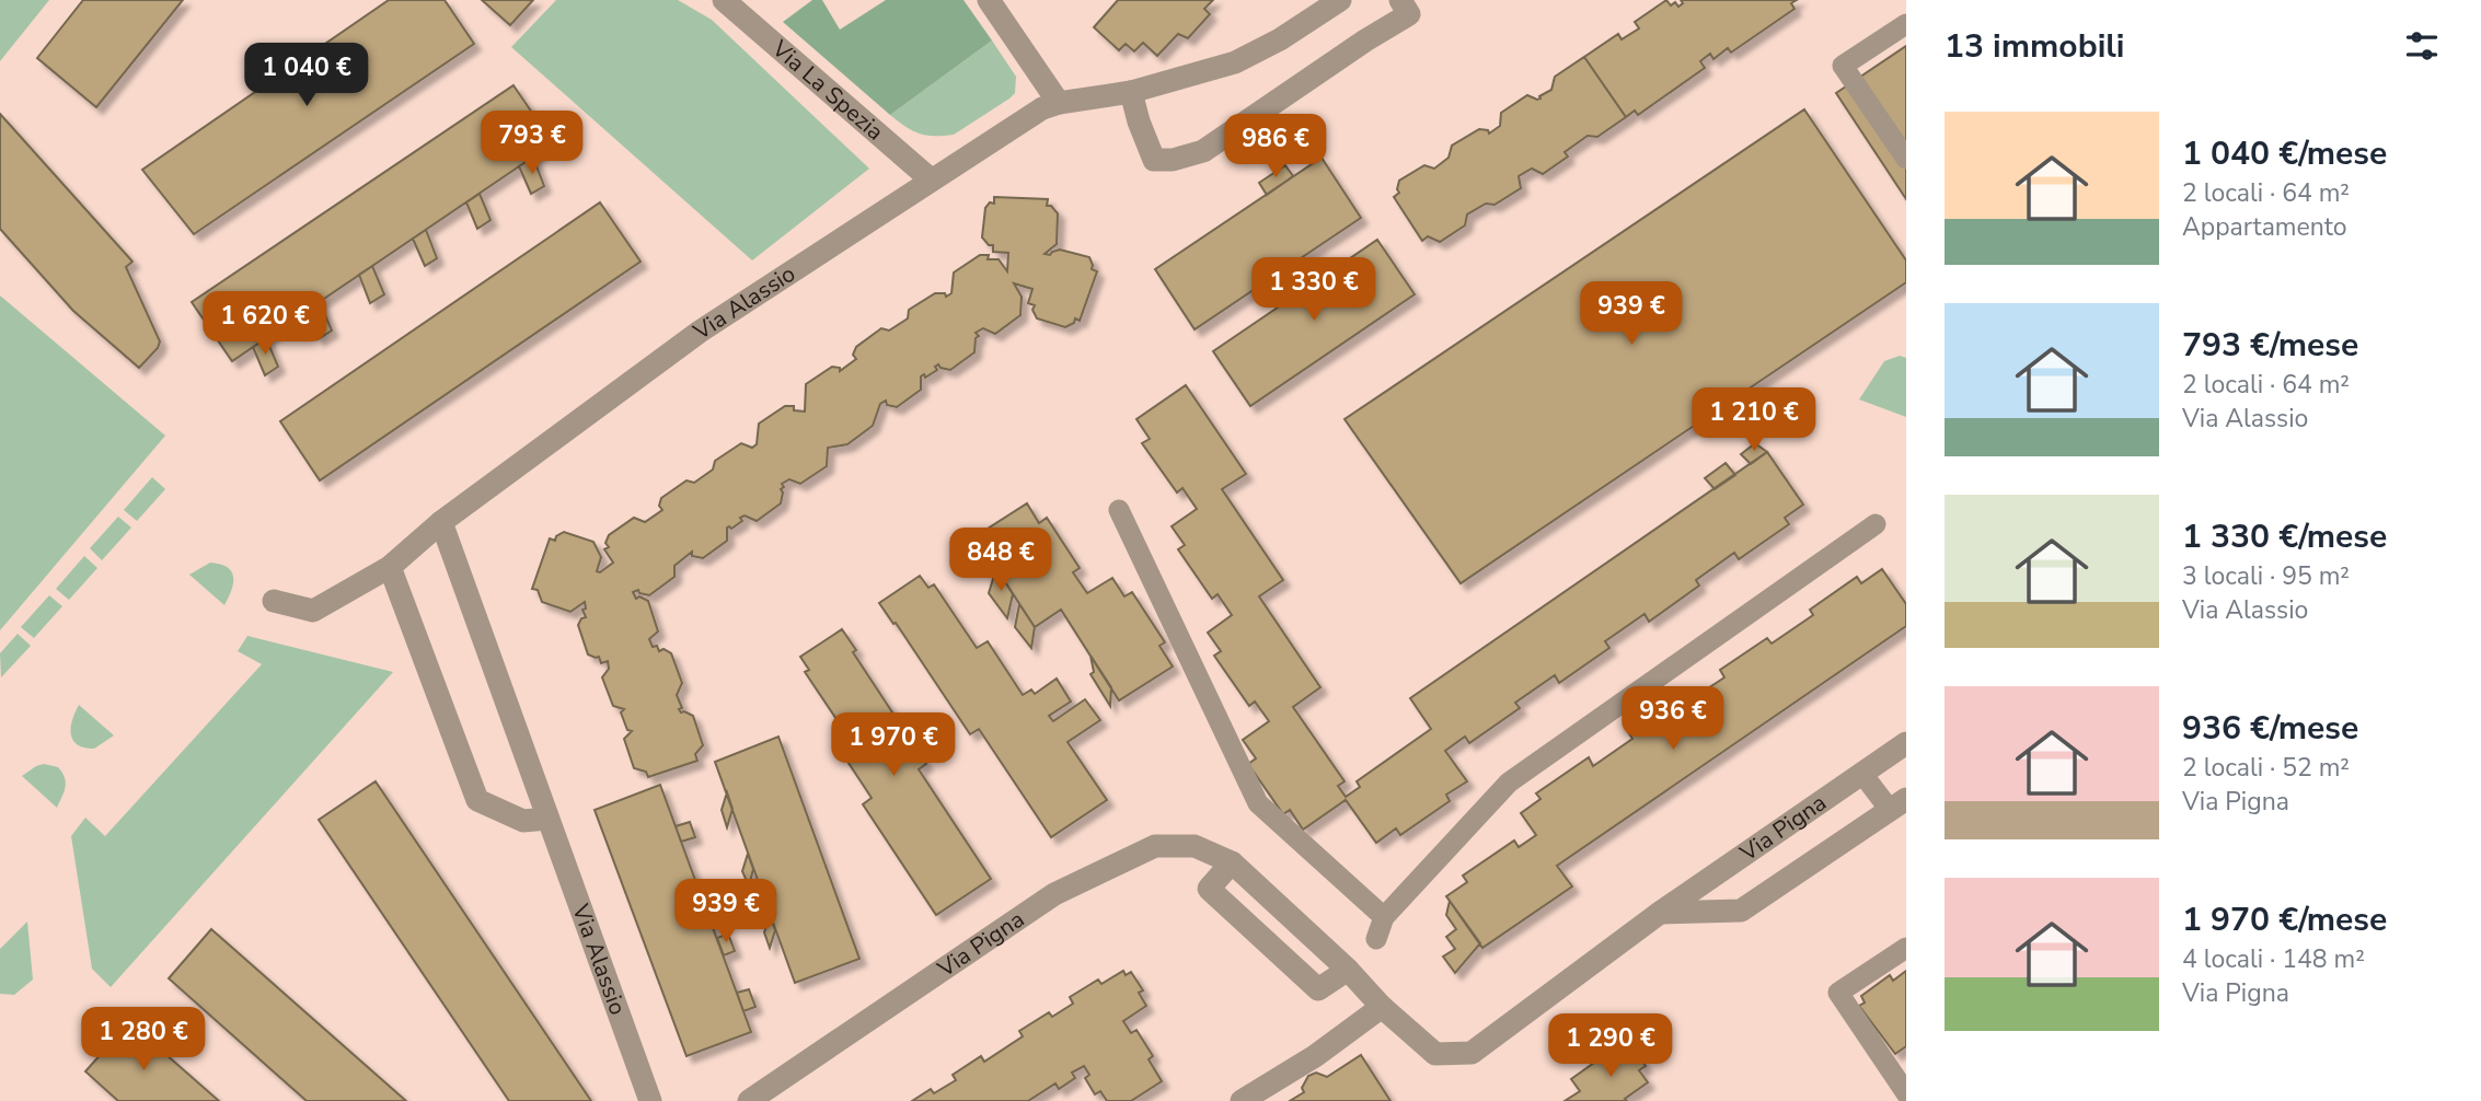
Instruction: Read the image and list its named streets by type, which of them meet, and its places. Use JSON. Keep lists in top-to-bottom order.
{
  "streets": {
    "street": ["Via La Spezia", "Via Alassio", "Via Pigna"]
  },
  "crossings": [
    ["Via La Spezia", "Via Alassio"]
  ],
  "page": {
    "heading": "13 immobili",
    "price": [
      "1 040 €",
      "793 €",
      "986 €",
      "1 330 €",
      "939 €",
      "1 620 €",
      "1 210 €",
      "848 €",
      "936 €",
      "1 970 €",
      "939 €",
      "1 280 €",
      "1 290 €"
    ],
    "list": [
      {
        "name": "1 040 €/mese",
        "note": "2 locali · 64 m² · Appartamento"
      },
      {
        "name": "793 €/mese",
        "note": "2 locali · 64 m² · Via Alassio"
      },
      {
        "name": "1 330 €/mese",
        "note": "3 locali · 95 m² · Via Alassio"
      },
      {
        "name": "936 €/mese",
        "note": "2 locali · 52 m² · Via Pigna"
      },
      {
        "name": "1 970 €/mese",
        "note": "4 locali · 148 m² · Via Pigna"
      }
    ]
  }
}
